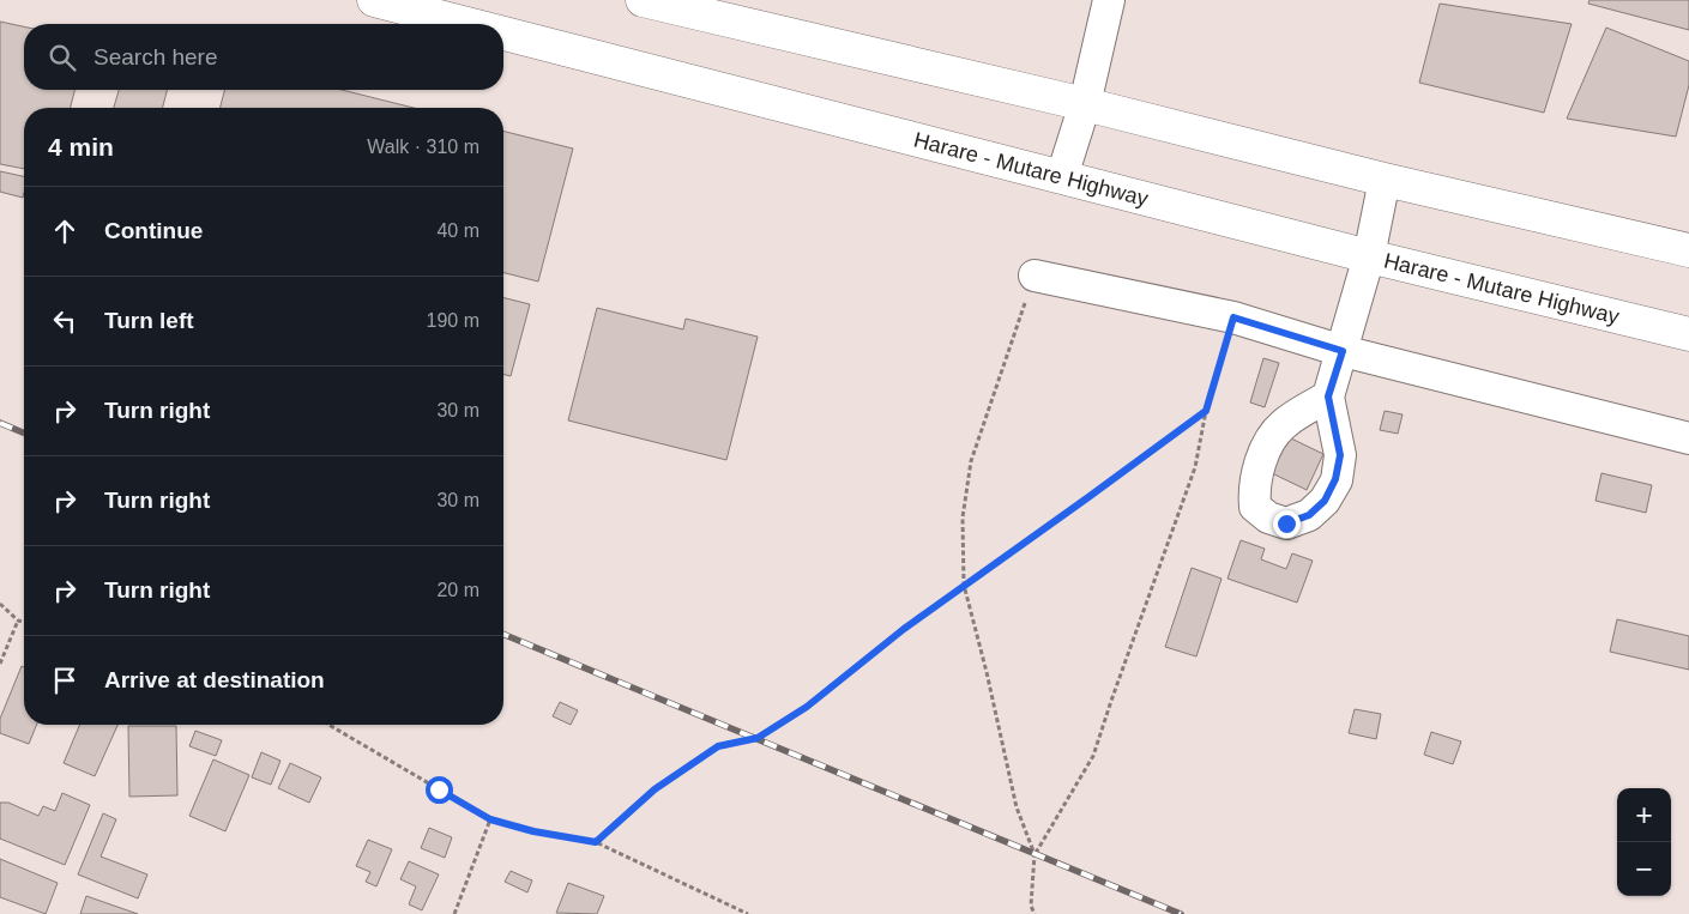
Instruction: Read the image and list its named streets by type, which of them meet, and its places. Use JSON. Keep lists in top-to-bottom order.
{
  "streets": {
    "highway": ["Harare - Mutare Highway"]
  },
  "page": {
    "search": "Search here",
    "heading": ["4 min", "Walk · 310 m"],
    "list": [
      ["Continue", "40 m"],
      ["Turn left", "190 m"],
      ["Turn right", "30 m"],
      ["Turn right", "30 m"],
      ["Turn right", "20 m"],
      "Arrive at destination"
    ],
    "map_buttons": ["+", "−"]
  }
}
